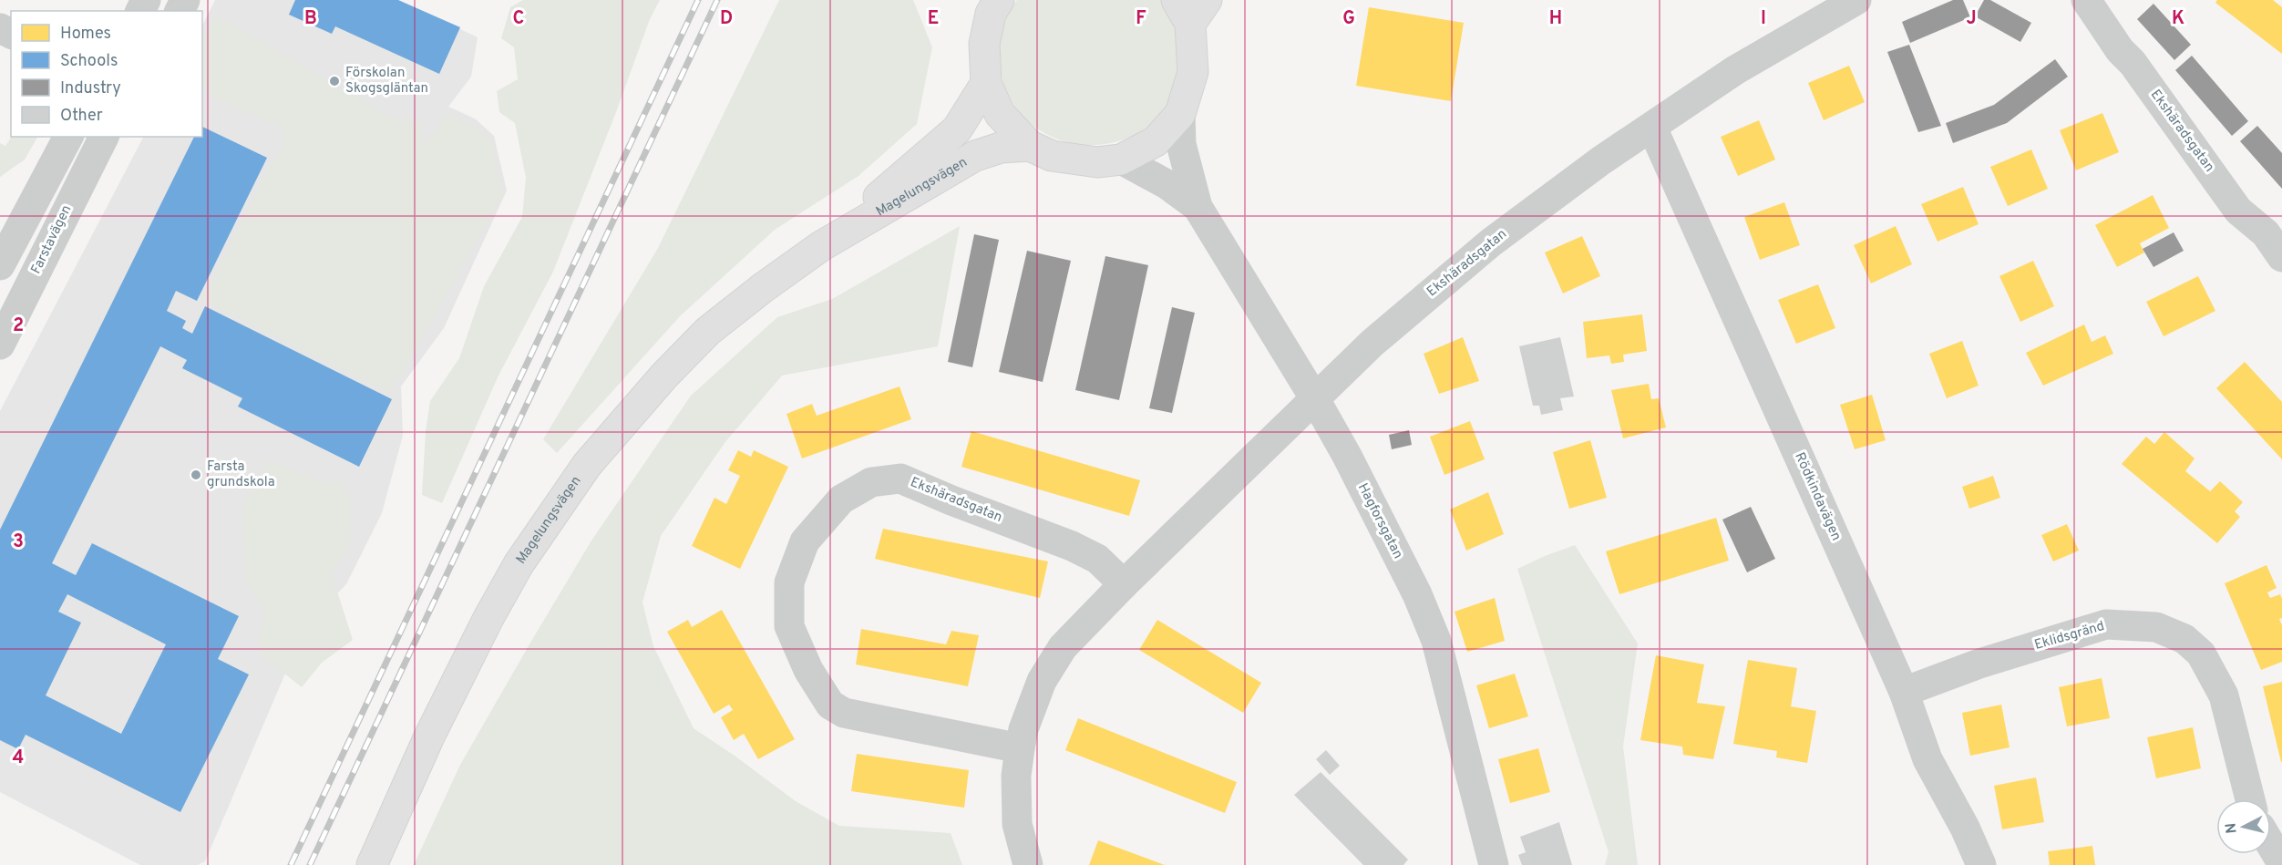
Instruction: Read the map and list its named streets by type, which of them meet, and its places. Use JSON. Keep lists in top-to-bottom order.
{
  "streets": {
    "main road": ["Magelungsvägen"],
    "street": [
      "Ekshäradsgatan",
      "Farstavägen",
      "Rödkindavägen",
      "Hagforsgatan",
      "Eklidsgränd"
    ]
  },
  "crossings": [
    ["Ekshäradsgatan", "Rödkindavägen"],
    ["Ekshäradsgatan", "Hagforsgatan"],
    ["Rödkindavägen", "Eklidsgränd"]
  ],
  "places": ["Förskolan Skogsgläntan", "Farsta grundskola"],
  "legend": [
    "Homes",
    "Schools",
    "Industry",
    "Other"
  ],
  "north": "left",
  "grid": {
    "columns": [
      "B",
      "C",
      "D",
      "E",
      "F",
      "G",
      "H",
      "I",
      "J",
      "K"
    ],
    "rows": ["2", "3", "4"]
  }
}
